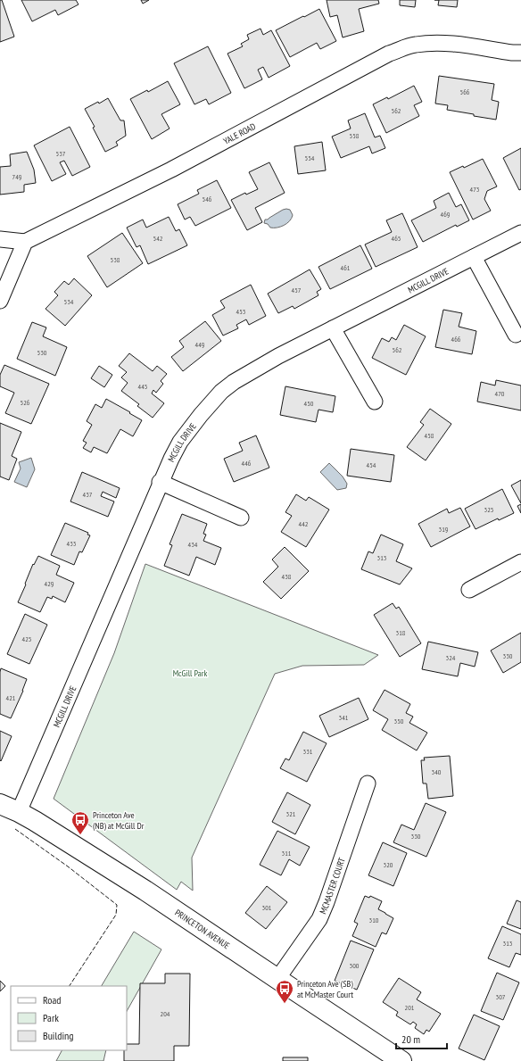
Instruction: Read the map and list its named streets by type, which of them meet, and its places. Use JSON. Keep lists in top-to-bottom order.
{
  "streets": {
    "street": [
      "YALE ROAD",
      "MCGILL DRIVE",
      "MCMASTER COURT",
      "PRINCETON AVENUE"
    ]
  },
  "crossings": [
    ["MCGILL DRIVE", "PRINCETON AVENUE"],
    ["MCMASTER COURT", "PRINCETON AVENUE"]
  ],
  "parks": ["McGill Park"],
  "places": {
    "bus stop": ["Princeton Ave (NB) at McGill Dr", "Princeton Ave (SB) at McMaster Court"]
  },
  "house_numbers": [
    "566",
    "562",
    "558",
    "537",
    "554",
    "749",
    "473",
    "546",
    "469",
    "542",
    "465",
    "538",
    "461",
    "457",
    "534",
    "453",
    "466",
    "449",
    "562",
    "530",
    "445",
    "470",
    "526",
    "450",
    "458",
    "446",
    "454",
    "437",
    "325",
    "442",
    "319",
    "433",
    "434",
    "313",
    "438",
    "429",
    "318",
    "425",
    "330",
    "324",
    "421",
    "341",
    "350",
    "331",
    "340",
    "321",
    "330",
    "311",
    "320",
    "301",
    "310",
    "313",
    "300",
    "307",
    "201",
    "204"
  ],
  "legend": ["Road", "Park", "Building"],
  "scale_bar": "20 m"
}
